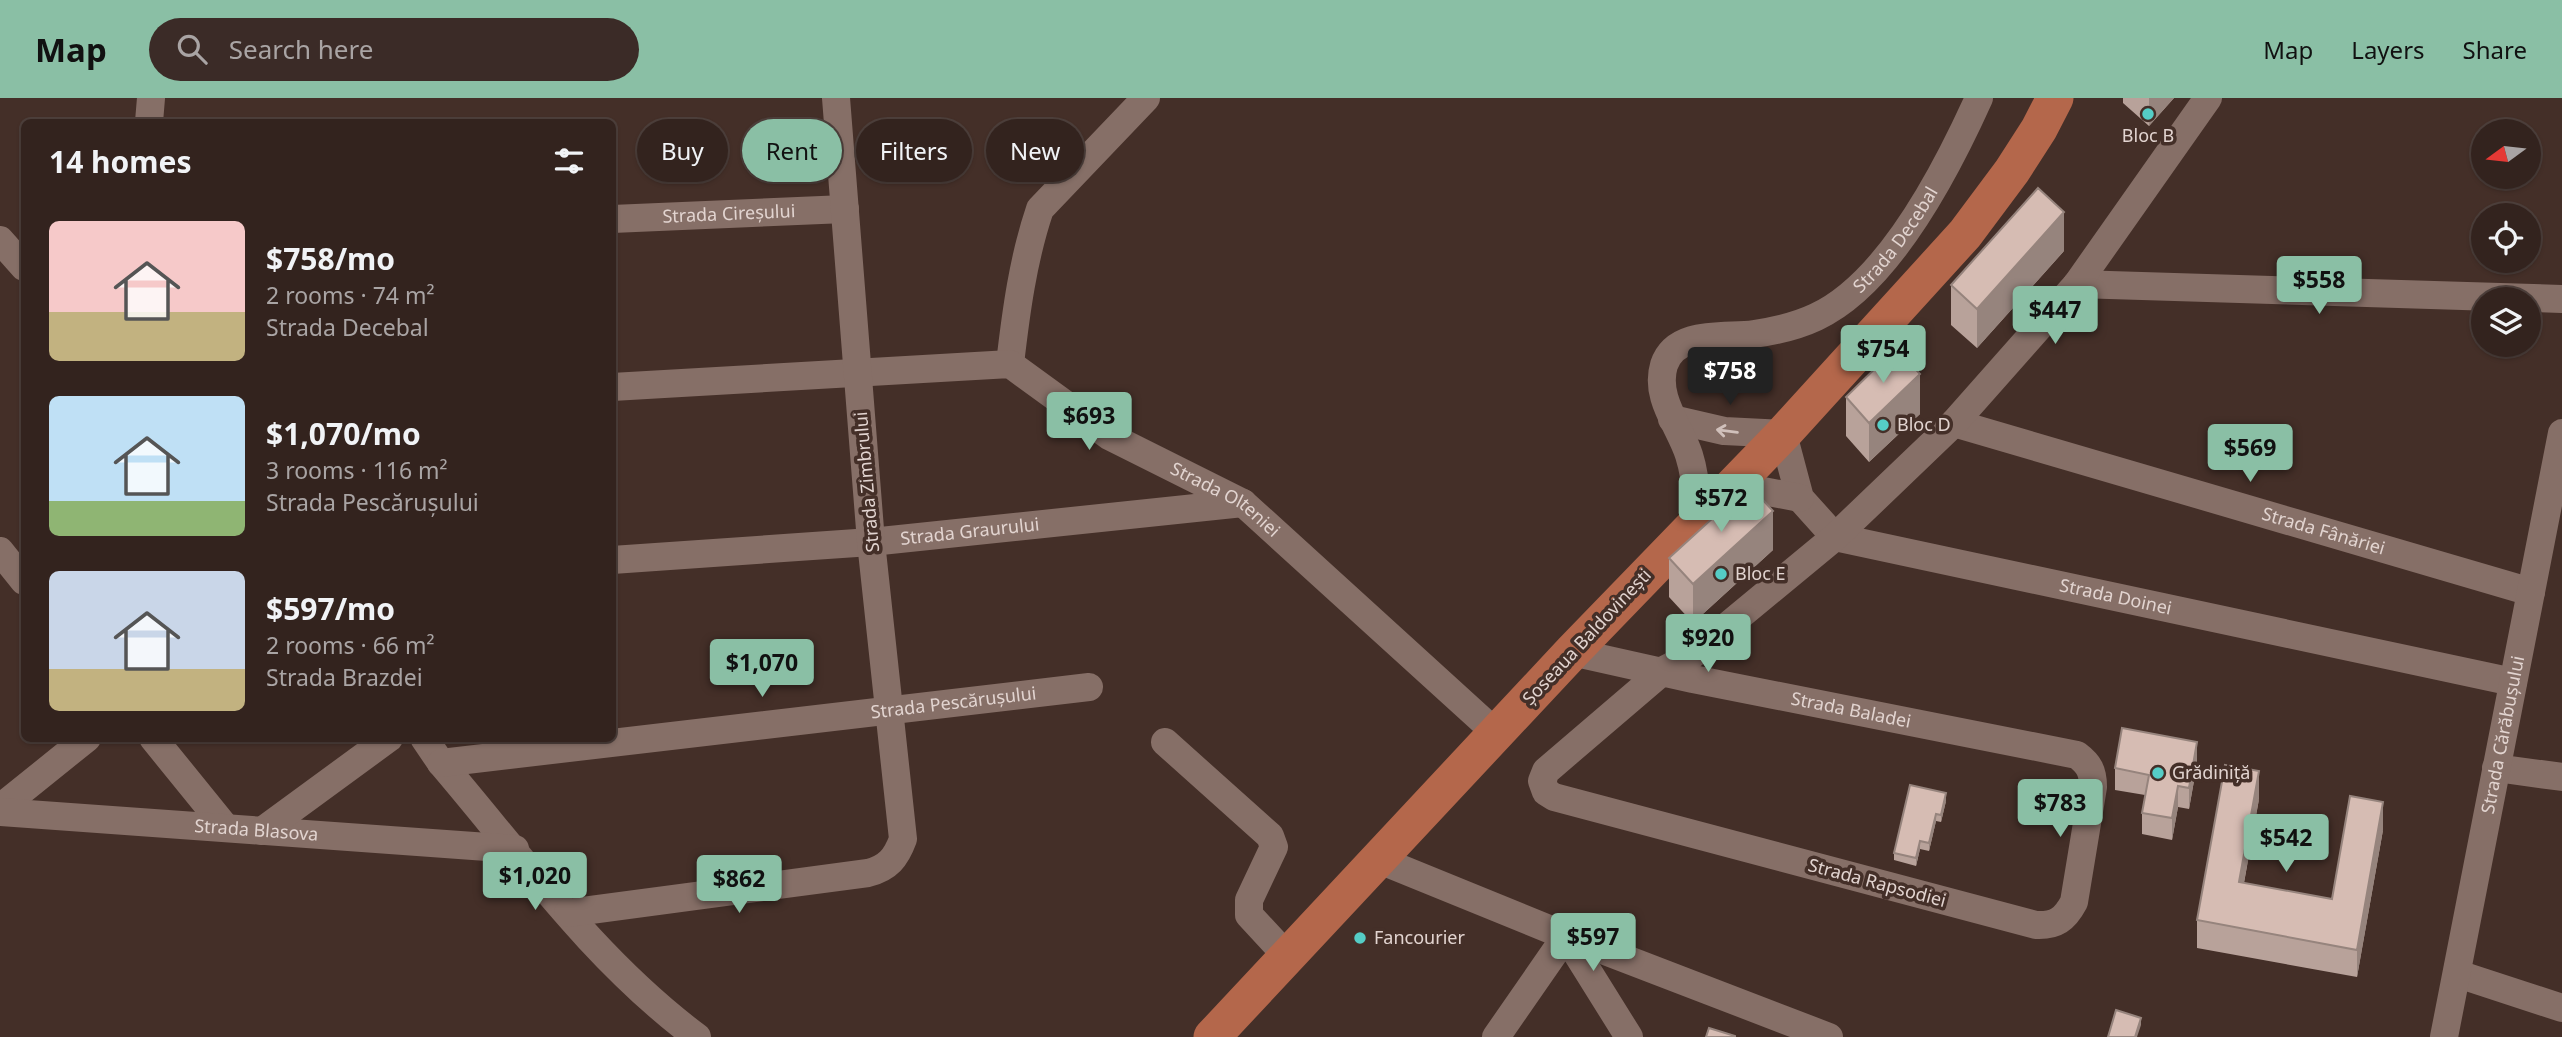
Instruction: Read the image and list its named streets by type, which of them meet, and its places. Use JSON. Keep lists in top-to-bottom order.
{
  "streets": {
    "main road": ["Șoseaua Baldovinești"],
    "street": [
      "Strada Cireșului",
      "Strada Decebal",
      "Strada Zimbrului",
      "Strada Olteniei",
      "Strada Fânăriei",
      "Strada Graurului",
      "Strada Doinei",
      "Strada Pescărușului",
      "Strada Baladei",
      "Strada Cărăbușului",
      "Strada Blasova",
      "Strada Rapsodiei"
    ]
  },
  "crossings": [
    ["Strada Cireșului", "Strada Zimbrului"],
    ["Strada Decebal", "Șoseaua Baldovinești"],
    ["Strada Zimbrului", "Strada Graurului"],
    ["Strada Zimbrului", "Strada Pescărușului"],
    ["Strada Olteniei", "Strada Graurului"],
    ["Strada Olteniei", "Șoseaua Baldovinești"],
    ["Strada Fânăriei", "Strada Cărăbușului"],
    ["Strada Doinei", "Strada Cărăbușului"],
    ["Șoseaua Baldovinești", "Strada Baladei"],
    ["Strada Baladei", "Strada Rapsodiei"]
  ],
  "places": [
    "Bloc B",
    "Bloc D",
    "Bloc E",
    "Grădiniță",
    "Fancourier"
  ],
  "north": "left",
  "page": {
    "header": "Map",
    "search": "Search here",
    "nav": ["Map", "Layers", "Share"],
    "chip": [
      "Buy",
      "Rent",
      "Filters",
      "New"
    ],
    "heading": "14 homes",
    "list": [
      {
        "name": "$758/mo",
        "note": "2 rooms · 74 m² · Strada Decebal"
      },
      {
        "name": "$1,070/mo",
        "note": "3 rooms · 116 m² · Strada Pescărușului"
      },
      {
        "name": "$597/mo",
        "note": "2 rooms · 66 m² · Strada Brazdei"
      }
    ],
    "price": [
      "$558",
      "$447",
      "$754",
      "$758",
      "$693",
      "$569",
      "$572",
      "$920",
      "$1,070",
      "$783",
      "$542",
      "$1,020",
      "$862",
      "$597"
    ]
  }
}
